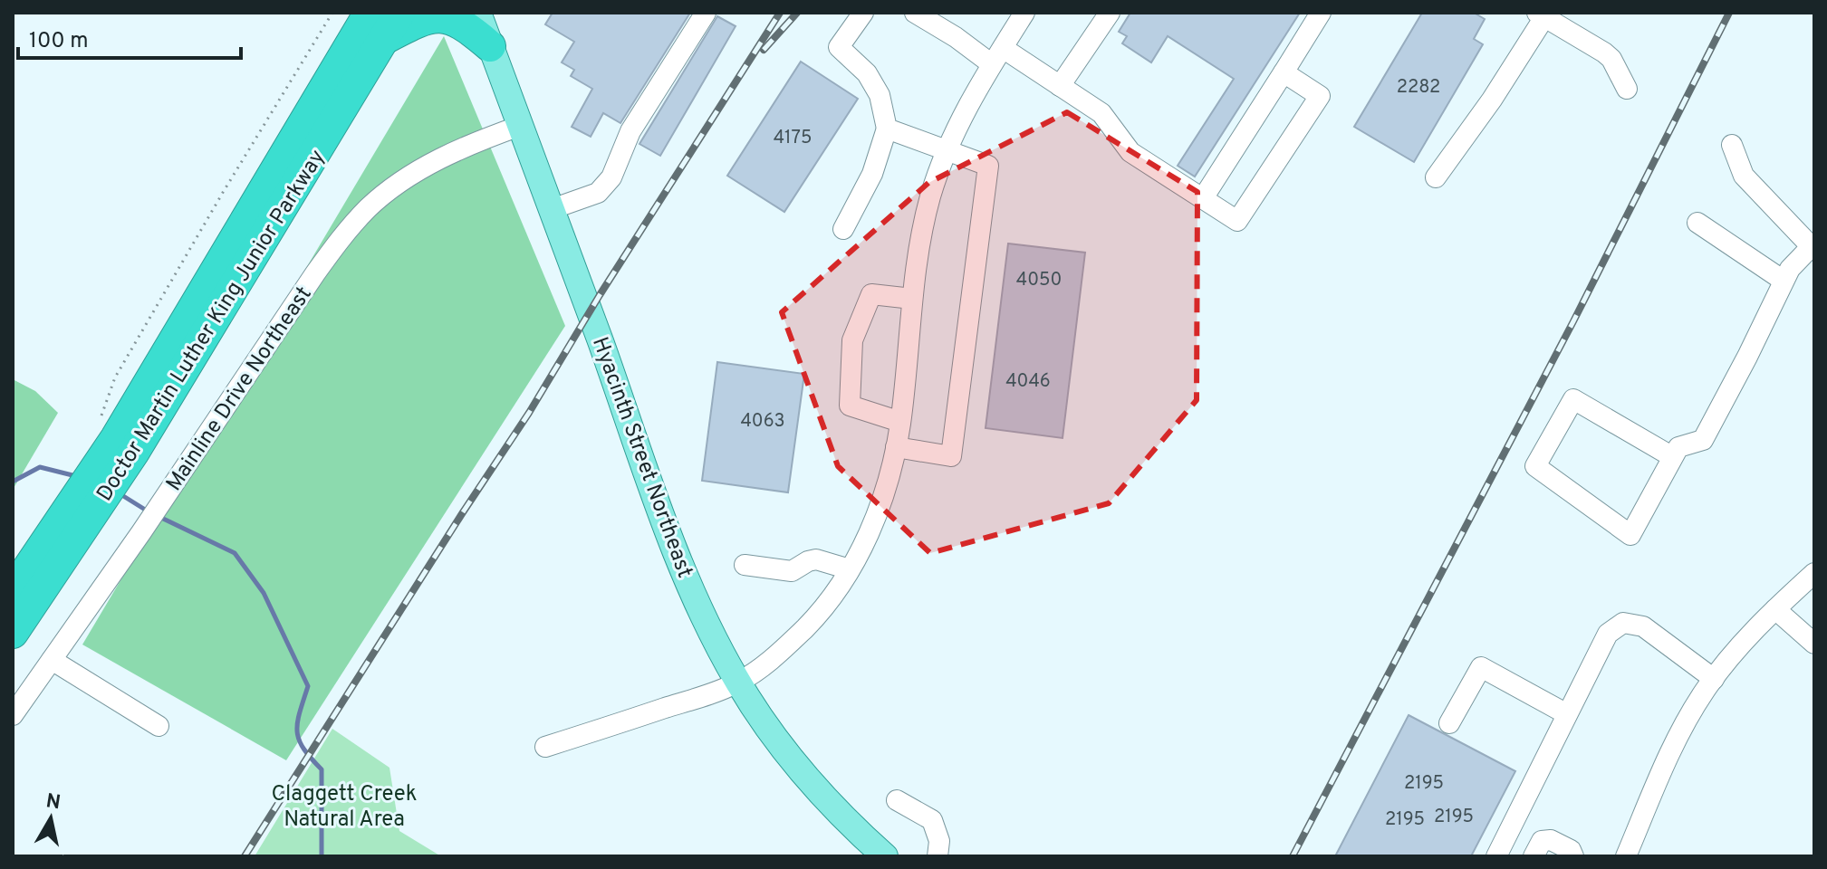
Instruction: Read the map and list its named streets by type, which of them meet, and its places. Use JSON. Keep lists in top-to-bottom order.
{
  "streets": {
    "highway": ["Doctor Martin Luther King Junior Parkway"],
    "main road": ["Hyacinth Street Northeast"],
    "street": ["Mainline Drive Northeast"]
  },
  "crossings": [
    ["Mainline Drive Northeast", "Hyacinth Street Northeast"]
  ],
  "parks": ["Claggett Creek Natural Area"],
  "house_numbers": [
    "2282",
    "4175",
    "4050",
    "4046",
    "4063",
    "2195",
    "2195",
    "2195"
  ],
  "scale_bar": "100 m",
  "north": "top"
}
